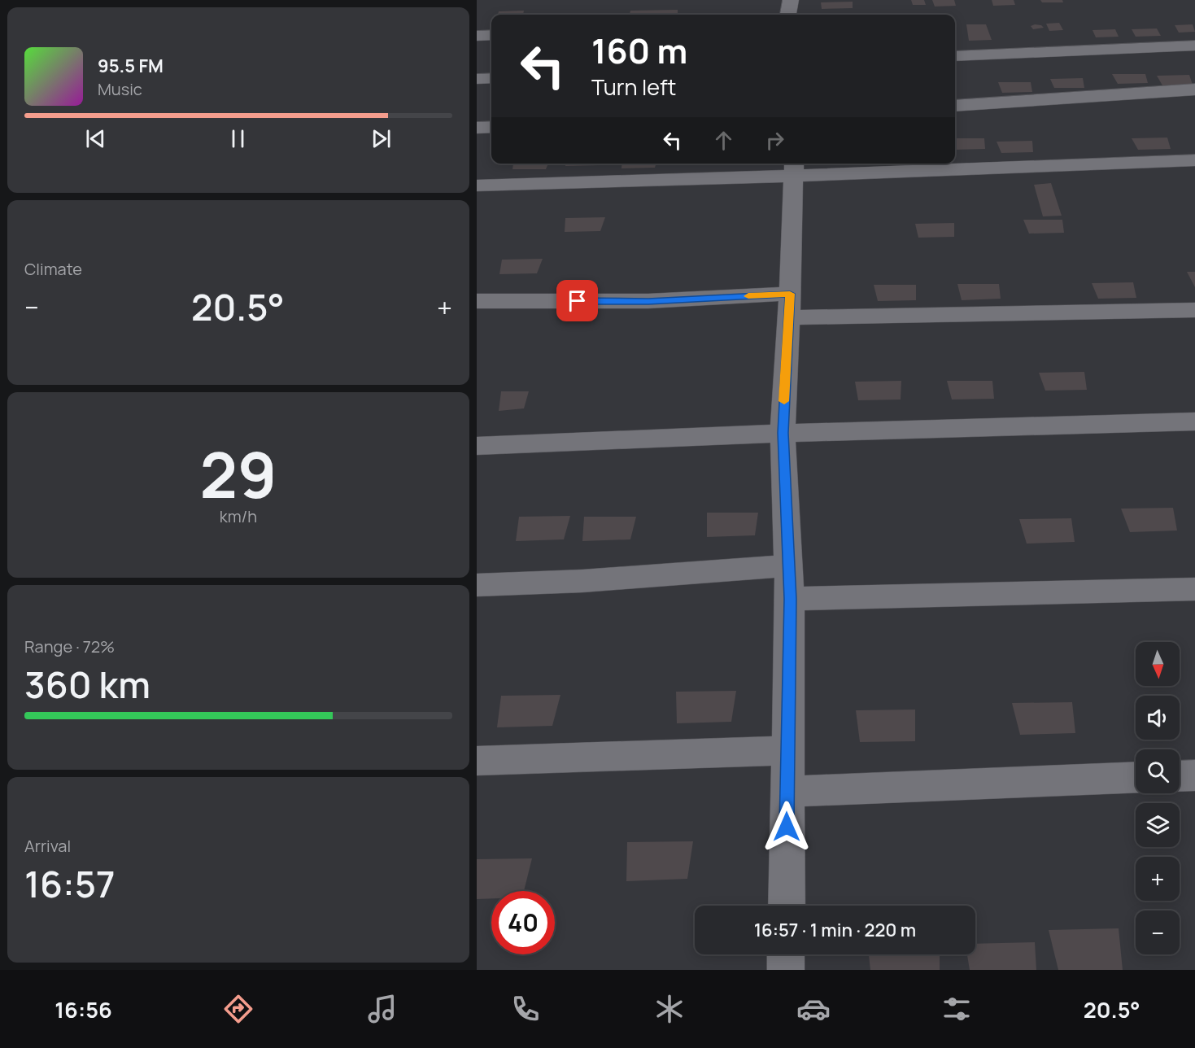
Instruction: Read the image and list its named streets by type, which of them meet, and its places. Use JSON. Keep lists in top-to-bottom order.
{
  "north": "bottom",
  "page": {
    "turn": ["160 m", "Turn left"],
    "song": ["95.5 FM", "Music"],
    "tile": [
      "Climate",
      ["29", "km/h"],
      ["Range · 72%", "360 km"],
      ["Arrival", "16:57"]
    ],
    "heat": ["−", "20.5°", "+"],
    "map_buttons": ["+", "−"],
    "limit": "40",
    "trip": "16:57 · 1 min · 220 m",
    "tabs": ["16:56", "20.5°"]
  }
}
